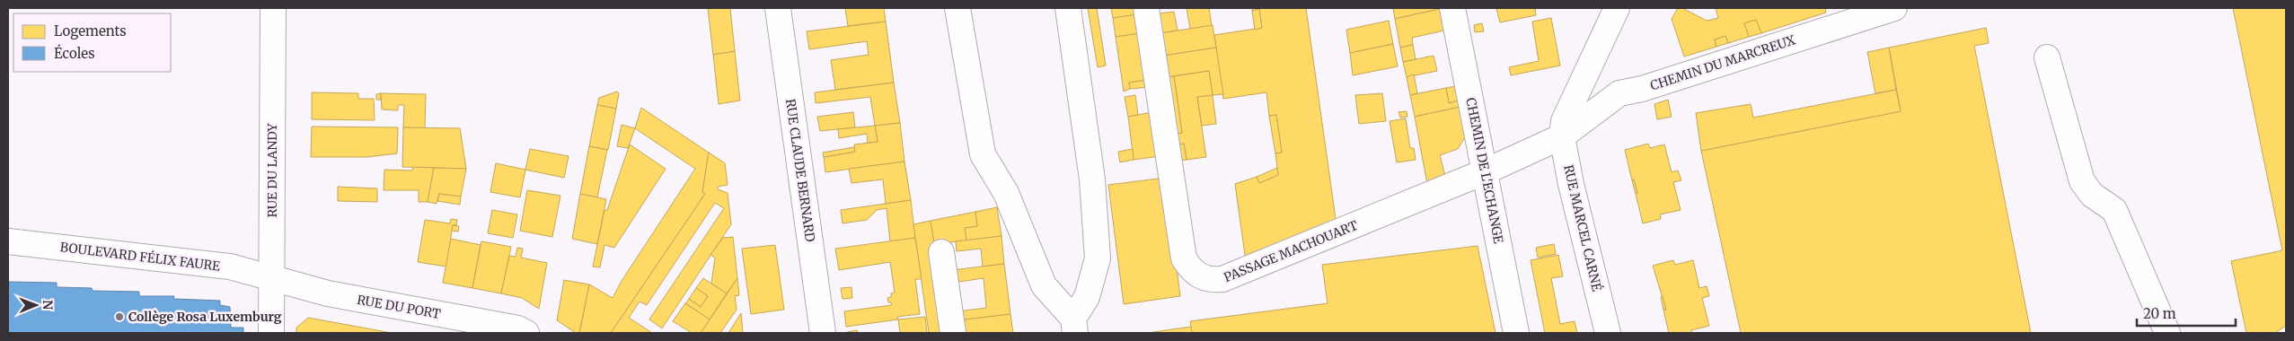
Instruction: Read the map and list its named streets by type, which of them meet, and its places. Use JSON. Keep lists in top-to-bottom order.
{
  "streets": {
    "street": [
      "CHEMIN DU MARCREUX",
      "RUE DU LANDY",
      "RUE CLAUDE BERNARD",
      "CHEMIN DE L'ECHANGE",
      "RUE MARCEL CARNÉ",
      "PASSAGE MACHOUART",
      "BOULEVARD FÉLIX FAURE",
      "RUE DU PORT"
    ]
  },
  "crossings": [
    ["CHEMIN DU MARCREUX", "RUE MARCEL CARNÉ"],
    ["CHEMIN DU MARCREUX", "PASSAGE MACHOUART"],
    ["RUE DU LANDY", "BOULEVARD FÉLIX FAURE"],
    ["RUE DU LANDY", "RUE DU PORT"],
    ["CHEMIN DE L'ECHANGE", "PASSAGE MACHOUART"],
    ["RUE MARCEL CARNÉ", "PASSAGE MACHOUART"],
    ["BOULEVARD FÉLIX FAURE", "RUE DU PORT"]
  ],
  "places": ["Collège Rosa Luxemburg"],
  "legend": ["Logements", "Écoles"],
  "scale_bar": "20 m",
  "north": "right"
}
